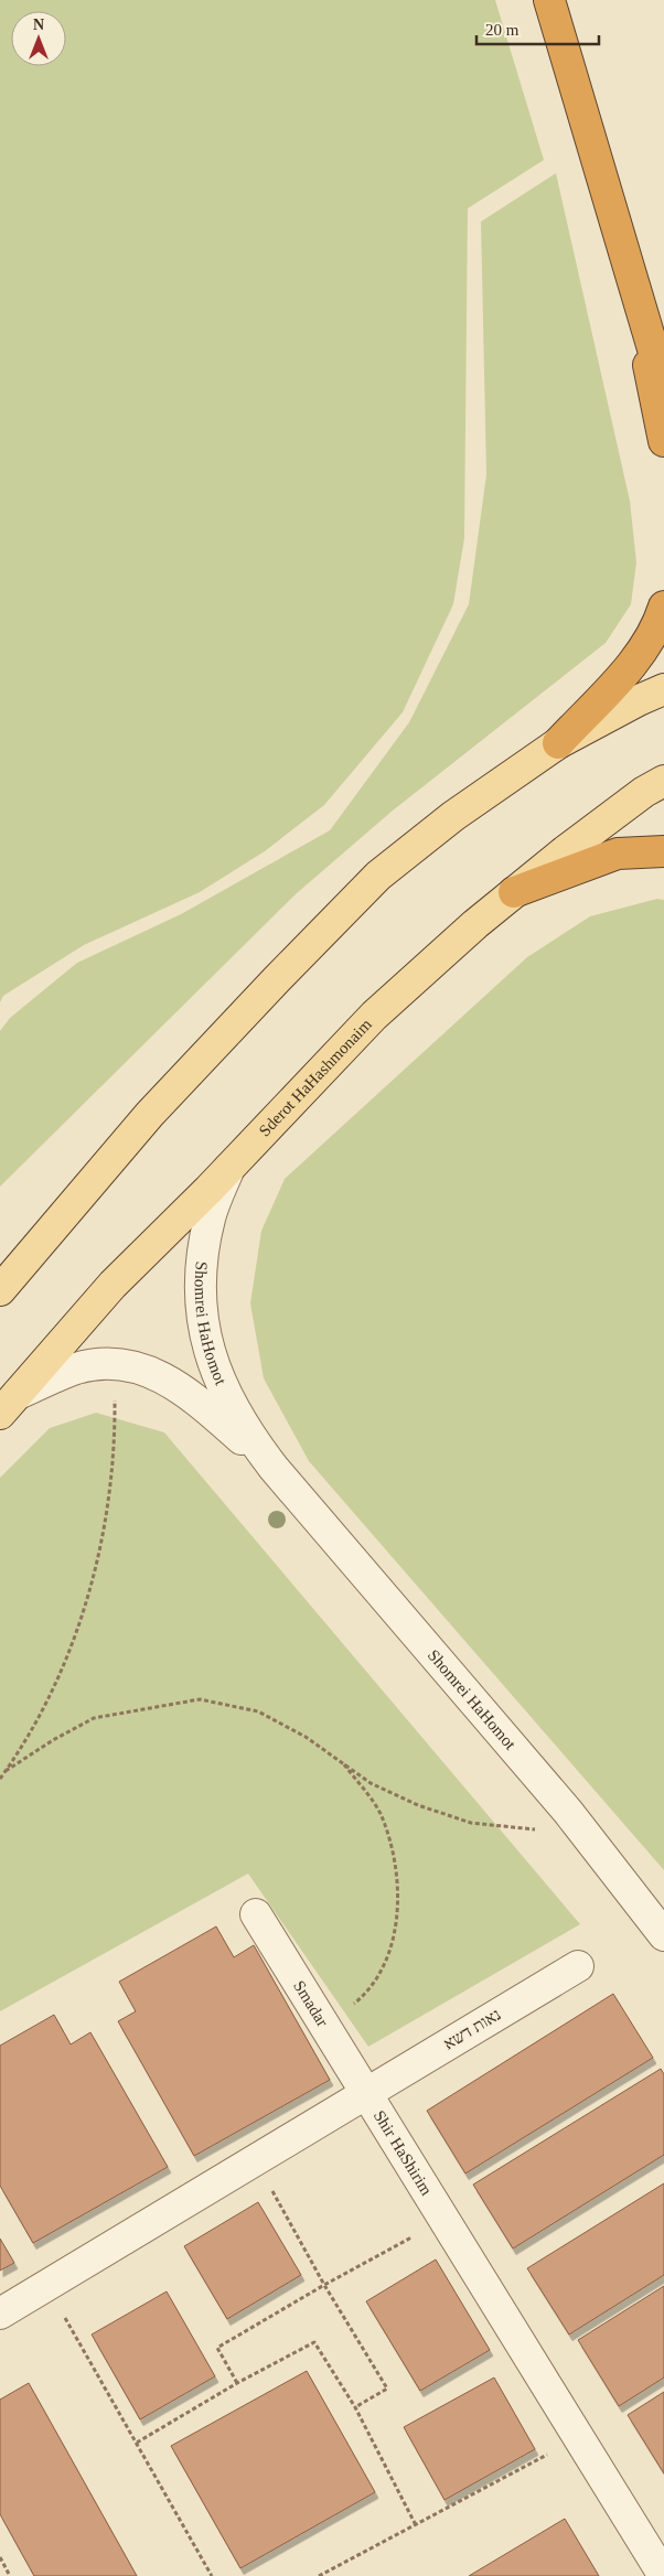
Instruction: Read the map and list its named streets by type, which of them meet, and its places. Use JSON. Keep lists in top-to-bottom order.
{
  "streets": {
    "main road": ["Sderot HaHashmonaim"],
    "street": [
      "Shomrei HaHomot",
      "Smadar",
      "נאות דשא",
      "Shir HaShirim"
    ]
  },
  "crossings": [
    ["Sderot HaHashmonaim", "Shomrei HaHomot"],
    ["Smadar", "נאות דשא"],
    ["Smadar", "Shir HaShirim"],
    ["נאות דשא", "Shir HaShirim"]
  ],
  "scale_bar": "20 m",
  "north": "top"
}
